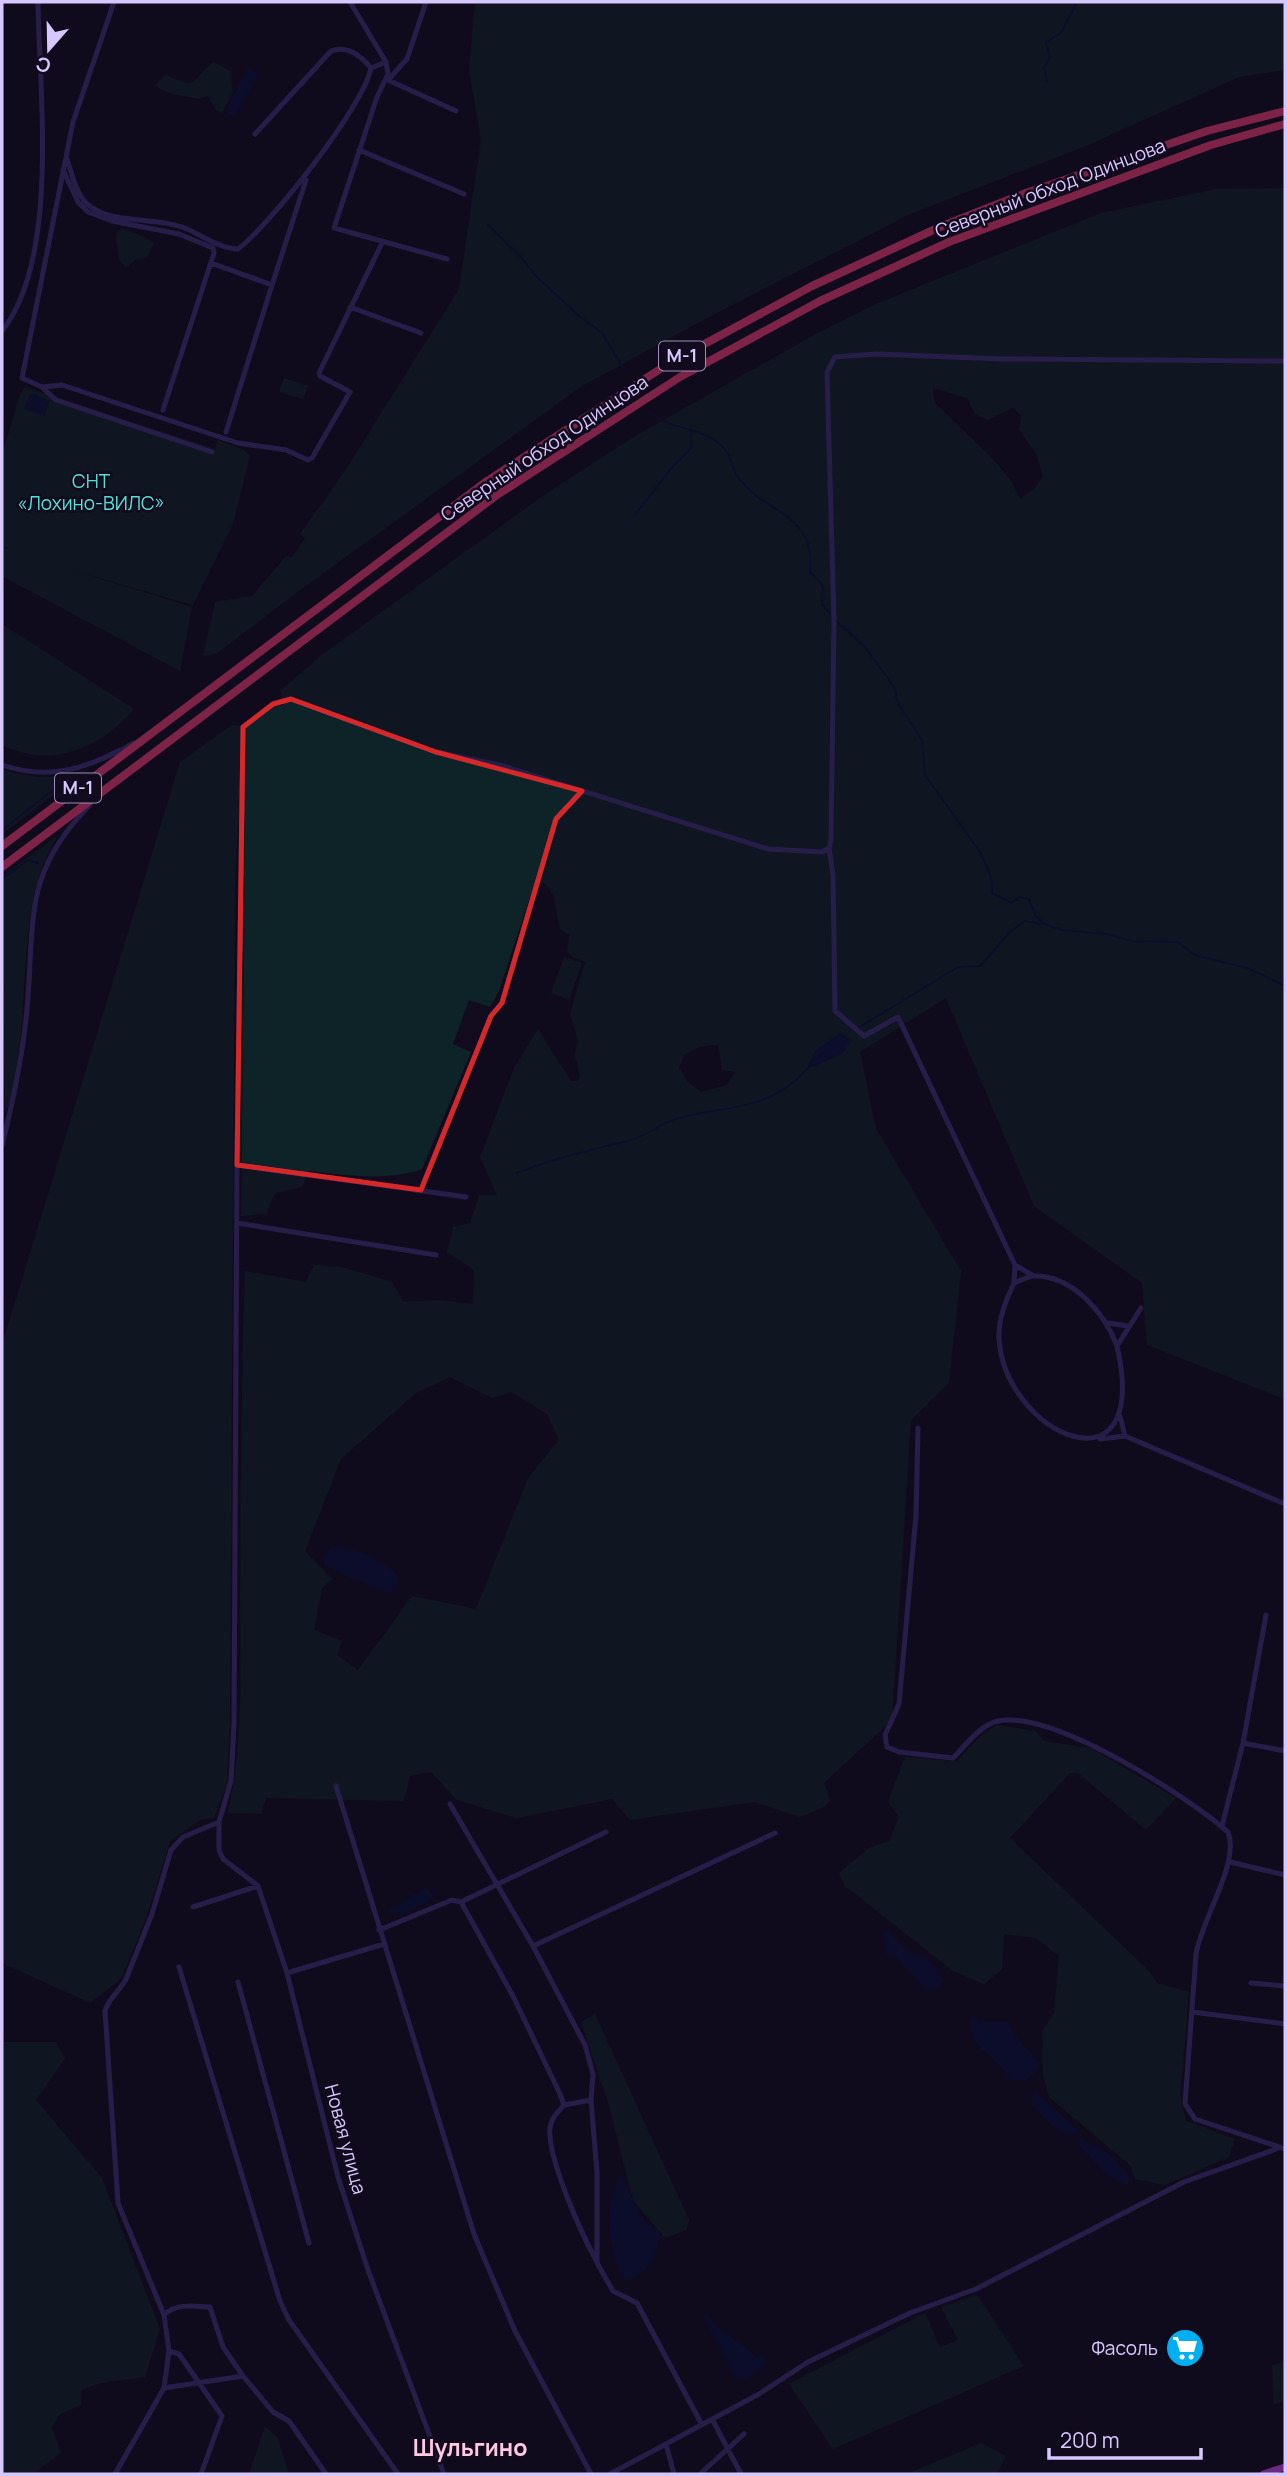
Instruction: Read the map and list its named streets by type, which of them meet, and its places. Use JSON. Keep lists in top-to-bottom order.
{
  "streets": {
    "highway": ["Северный обход Одинцова", "М-1"],
    "street": ["Новая улица"]
  },
  "districts": ["Шульгино"],
  "parks": ["СНТ «Лохино-ВИЛС»"],
  "places": {
    "supermarket": ["Фасоль"]
  },
  "scale_bar": "200 m",
  "north": "bottom"
}
